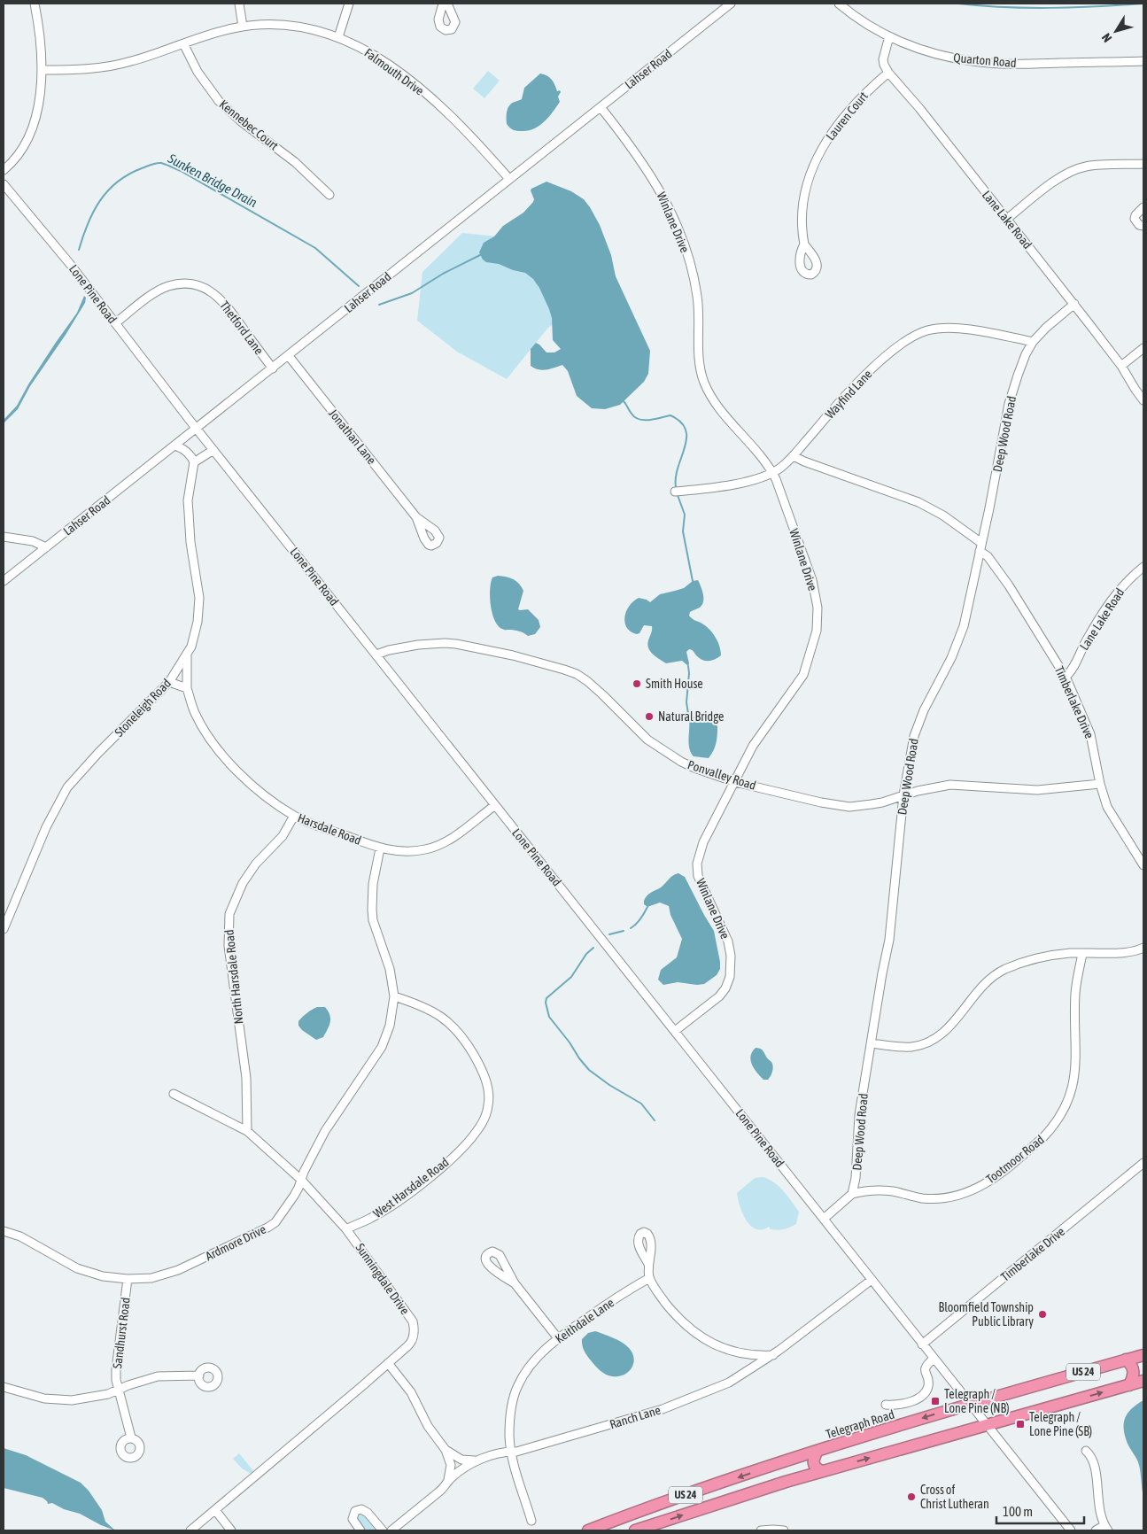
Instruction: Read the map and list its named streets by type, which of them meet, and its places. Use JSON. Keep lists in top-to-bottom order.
{
  "streets": {
    "highway": ["US 24", "Telegraph Road"],
    "street": [
      "Quarton Road",
      "Lahser Road",
      "Falmouth Drive",
      "Lauren Court",
      "Kennebec Court",
      "Lane Lake Road",
      "Winlane Drive",
      "Lone Pine Road",
      "Thetford Lane",
      "Wayfind Lane",
      "Deep Wood Road",
      "Jonathan Lane",
      "Timberlake Drive",
      "Stoneleigh Road",
      "Ponvalley Road",
      "Harsdale Road",
      "North Harsdale Road",
      "Tootmoor Road",
      "West Harsdale Road",
      "Ardmore Drive",
      "Sunningdale Drive",
      "Keithdale Lane",
      "Sandhurst Road",
      "Ranch Lane"
    ]
  },
  "crossings": [
    ["Lahser Road", "Falmouth Drive"],
    ["Lahser Road", "Winlane Drive"],
    ["Lahser Road", "Lone Pine Road"],
    ["Lahser Road", "Thetford Lane"],
    ["Lahser Road", "Jonathan Lane"],
    ["Falmouth Drive", "Kennebec Court"],
    ["Lauren Court", "Lane Lake Road"],
    ["Lane Lake Road", "Deep Wood Road"],
    ["Lane Lake Road", "Timberlake Drive"],
    ["Winlane Drive", "Lone Pine Road"],
    ["Winlane Drive", "Wayfind Lane"],
    ["Winlane Drive", "Ponvalley Road"],
    ["Lone Pine Road", "Thetford Lane"],
    ["Lone Pine Road", "Timberlake Drive"],
    ["Lone Pine Road", "Ponvalley Road"],
    ["Lone Pine Road", "Harsdale Road"],
    ["Lone Pine Road", "US 24"],
    ["Lone Pine Road", "Ranch Lane"],
    ["Lone Pine Road", "Telegraph Road"],
    ["Wayfind Lane", "Deep Wood Road"],
    ["Wayfind Lane", "Timberlake Drive"],
    ["Deep Wood Road", "Timberlake Drive"],
    ["Deep Wood Road", "Ponvalley Road"],
    ["Deep Wood Road", "Tootmoor Road"],
    ["Timberlake Drive", "Ponvalley Road"],
    ["Stoneleigh Road", "Harsdale Road"],
    ["Harsdale Road", "North Harsdale Road"],
    ["North Harsdale Road", "Sunningdale Drive"],
    ["West Harsdale Road", "Ardmore Drive"],
    ["West Harsdale Road", "Sunningdale Drive"],
    ["Ardmore Drive", "Sunningdale Drive"],
    ["Ardmore Drive", "Sandhurst Road"],
    ["Keithdale Lane", "Ranch Lane"]
  ],
  "water": ["Sunken Bridge Drain"],
  "places": {
    "other": [
      "Smith House",
      "Natural Bridge",
      "Bloomfield Township Public Library",
      "Cross of Christ Lutheran"
    ],
    "transit": ["Telegraph / Lone Pine (NB)", "Telegraph / Lone Pine (SB)"]
  },
  "scale_bar": "100 m",
  "north": "bottom left"
}
